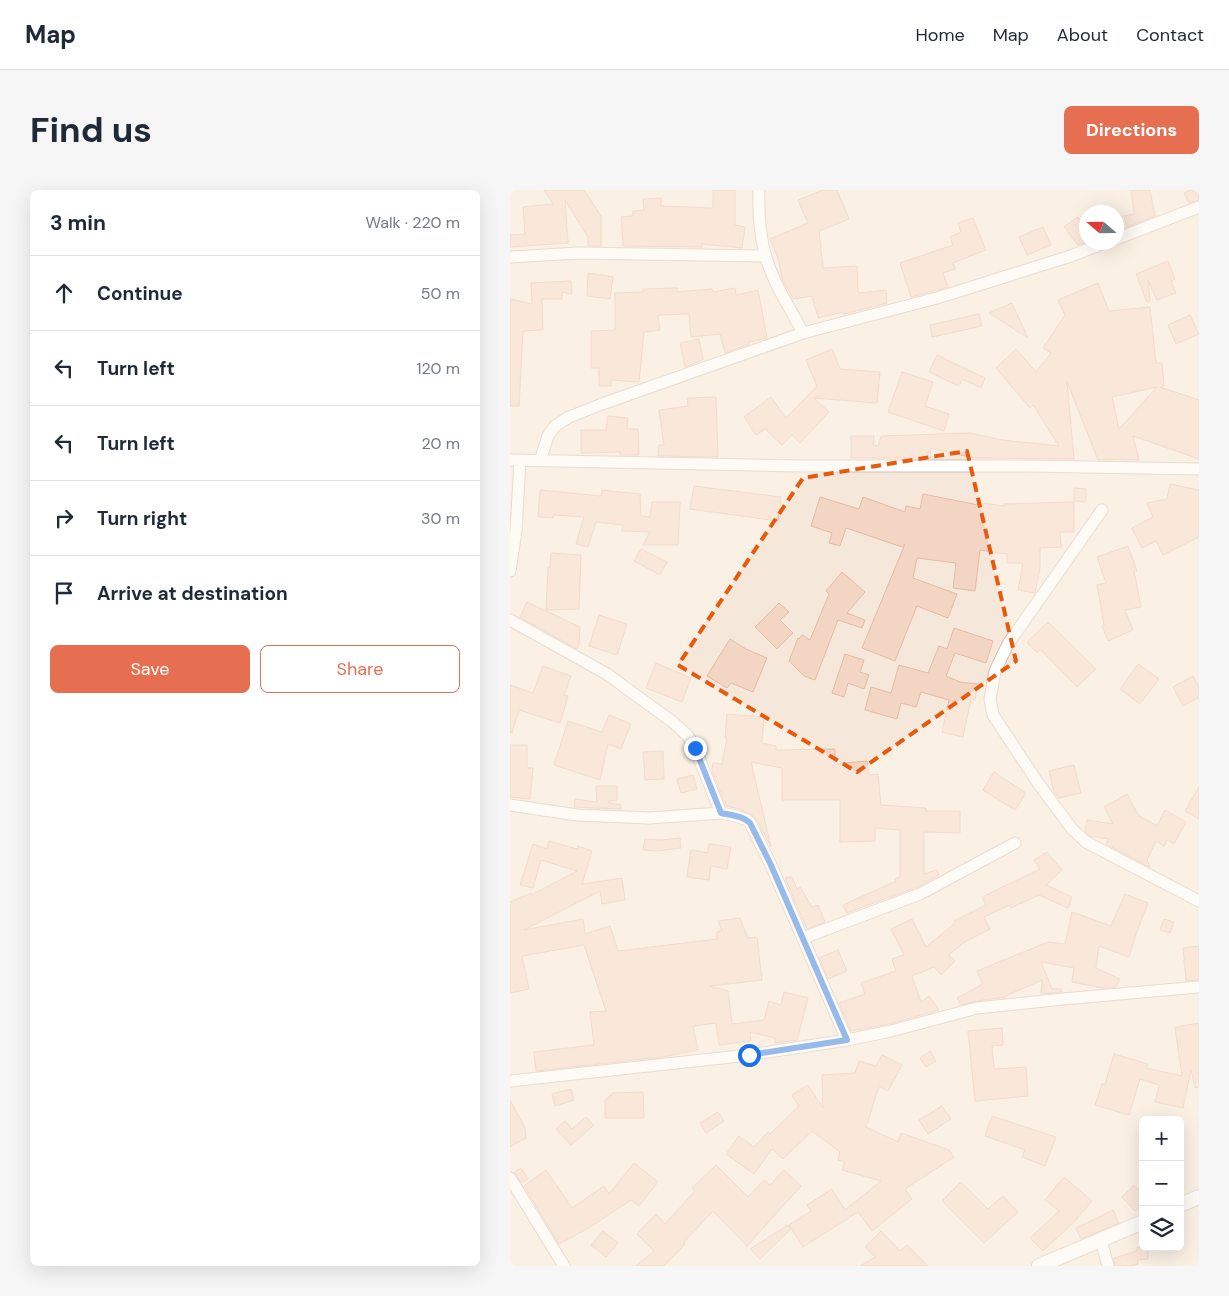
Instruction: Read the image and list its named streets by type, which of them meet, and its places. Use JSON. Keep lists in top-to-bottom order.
{
  "north": "left",
  "page": {
    "header": "Map",
    "nav": [
      "Home",
      "Map",
      "About",
      "Contact"
    ],
    "buttons": [
      "Directions",
      ["Save", "Share"]
    ],
    "title": "Find us",
    "heading": ["3 min", "Walk · 220 m"],
    "list": [
      ["Continue", "50 m"],
      ["Turn left", "120 m"],
      ["Turn left", "20 m"],
      ["Turn right", "30 m"],
      "Arrive at destination"
    ],
    "map_buttons": ["+", "−"]
  }
}
